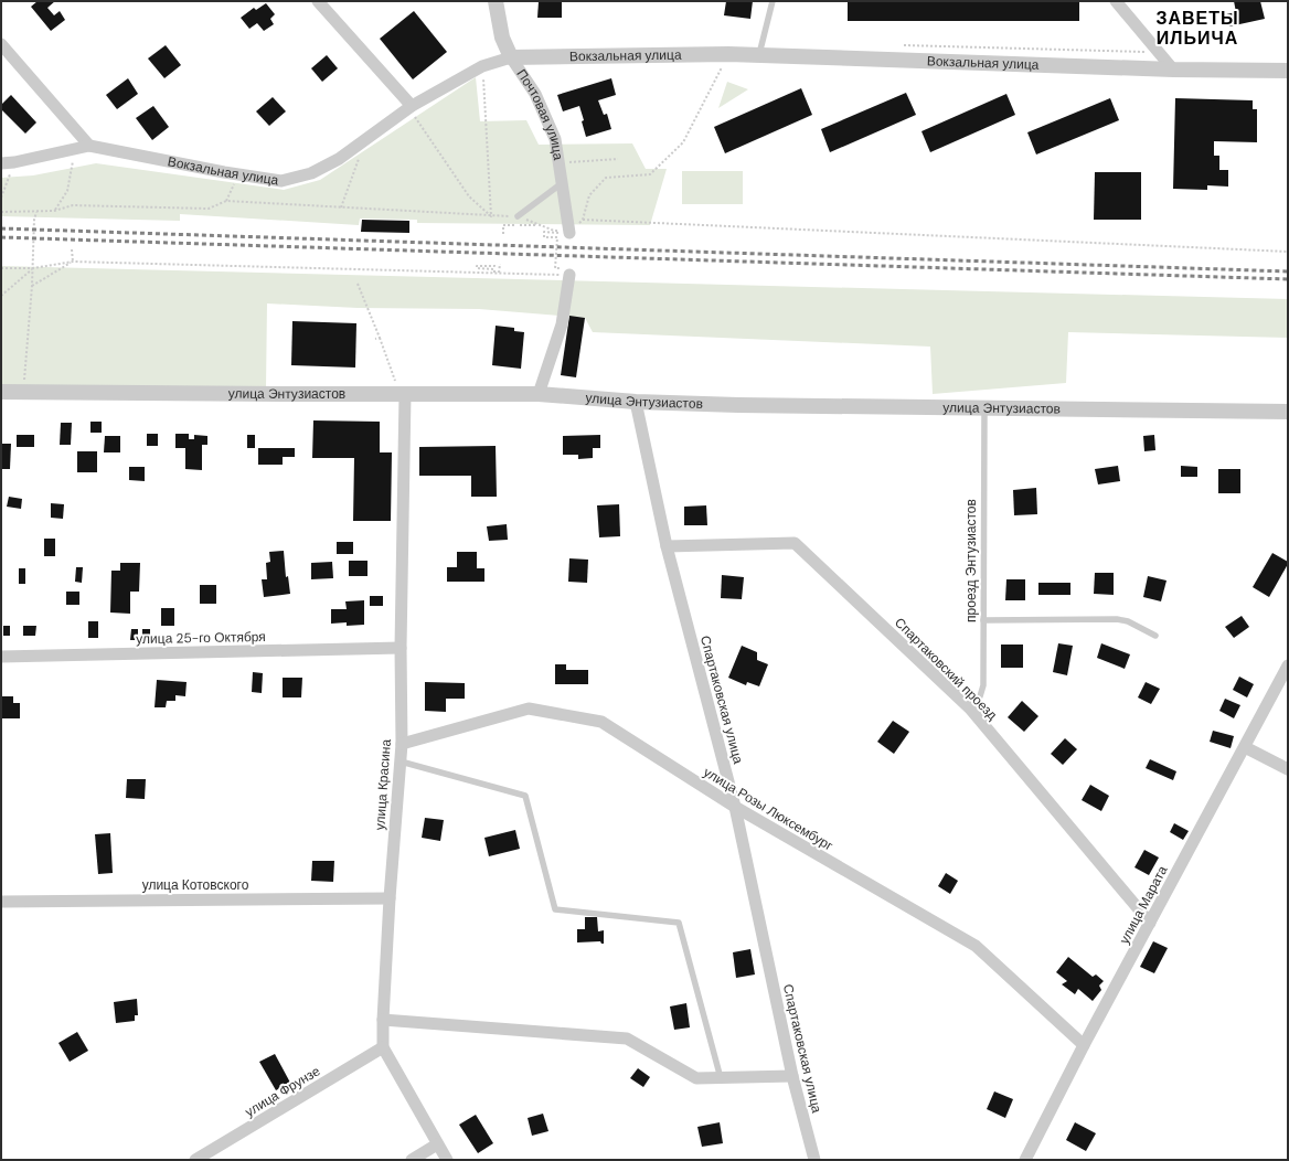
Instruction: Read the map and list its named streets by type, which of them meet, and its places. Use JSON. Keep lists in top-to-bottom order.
{
  "streets": {
    "street": [
      "Вокзальная улица",
      "Почтовая улица",
      "улица Энтузиастов",
      "улица 25-го Октября",
      "Спартаковский проезд",
      "Спартаковская улица",
      "улица Красина",
      "улица Розы Люксембург",
      "улица Котовского",
      "улица Марата",
      "улица Фрунзе"
    ],
    "lane": ["проезд Энтузиастов"]
  },
  "crossings": [
    ["Вокзальная улица", "Почтовая улица"],
    ["улица Энтузиастов", "проезд Энтузиастов"],
    ["улица Энтузиастов", "Спартаковская улица"],
    ["улица Энтузиастов", "улица Красина"],
    ["проезд Энтузиастов", "Спартаковский проезд"],
    ["улица 25-го Октября", "улица Красина"],
    ["Спартаковский проезд", "Спартаковская улица"],
    ["Спартаковский проезд", "улица Марата"],
    ["Спартаковская улица", "улица Розы Люксембург"],
    ["улица Красина", "улица Розы Люксембург"],
    ["улица Красина", "улица Котовского"],
    ["улица Красина", "улица Фрунзе"],
    ["улица Розы Люксембург", "улица Марата"]
  ],
  "districts": ["ЗАВЕТЫ ИЛЬИЧА"]
}
